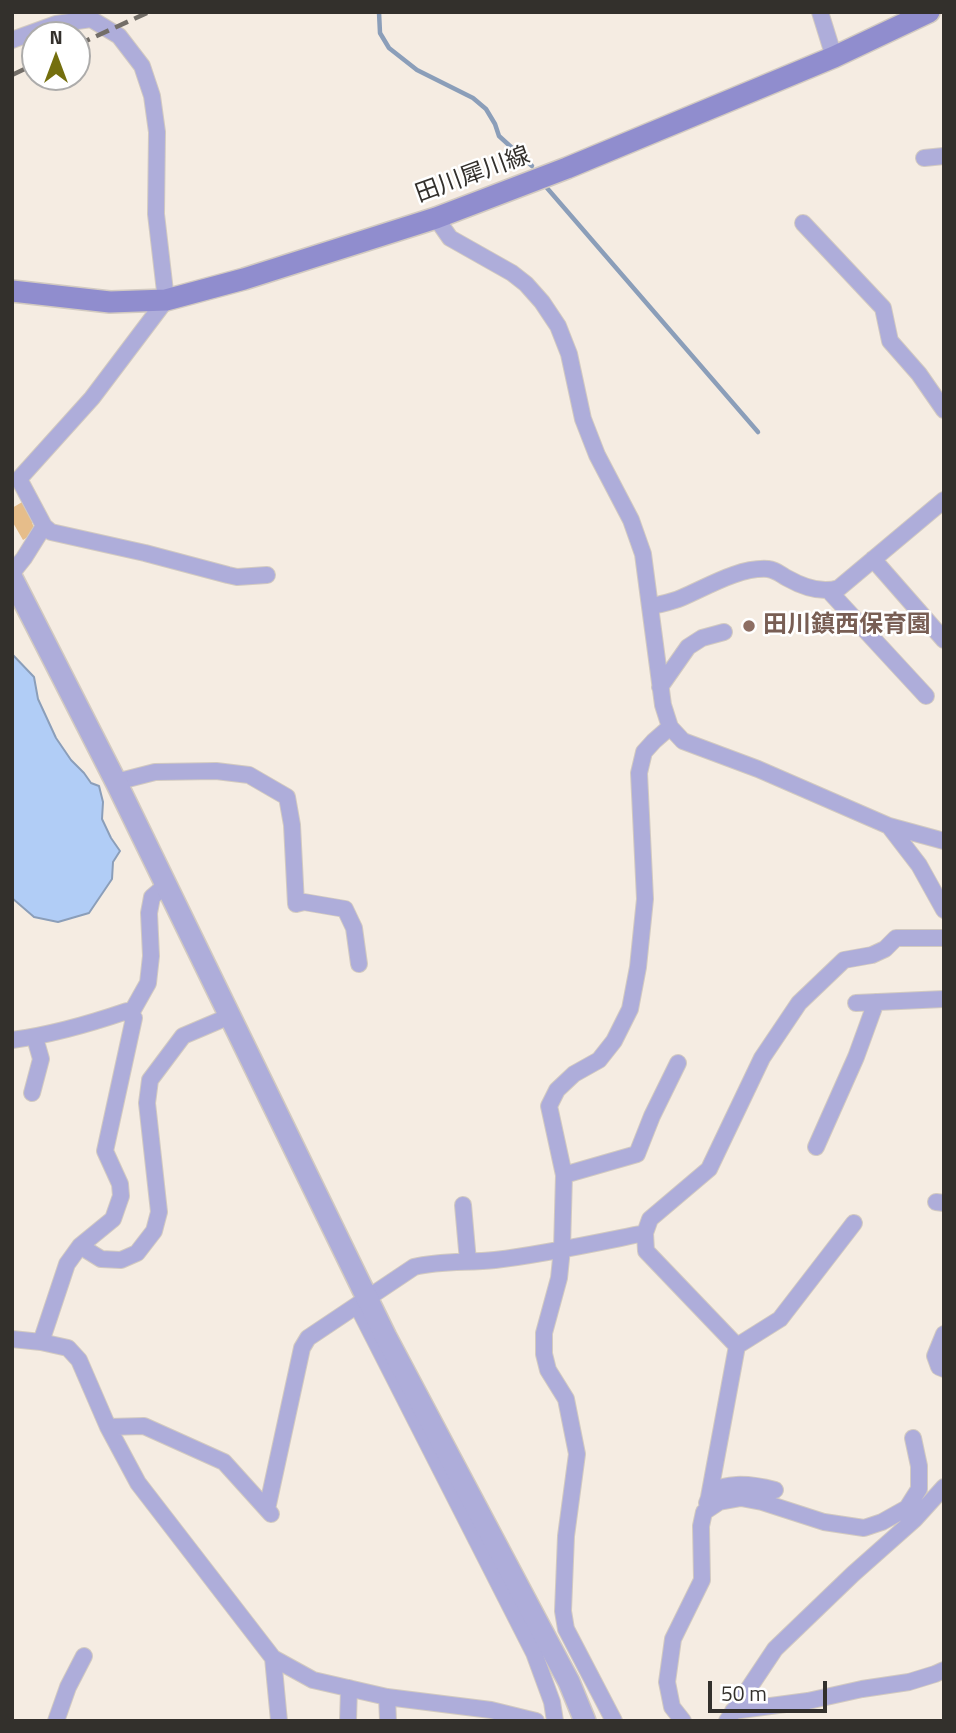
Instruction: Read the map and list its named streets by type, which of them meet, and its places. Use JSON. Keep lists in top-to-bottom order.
{
  "streets": {
    "main road": ["田川犀川線"]
  },
  "places": ["田川鎮西保育園"],
  "scale_bar": "50 m",
  "north": "top"
}
